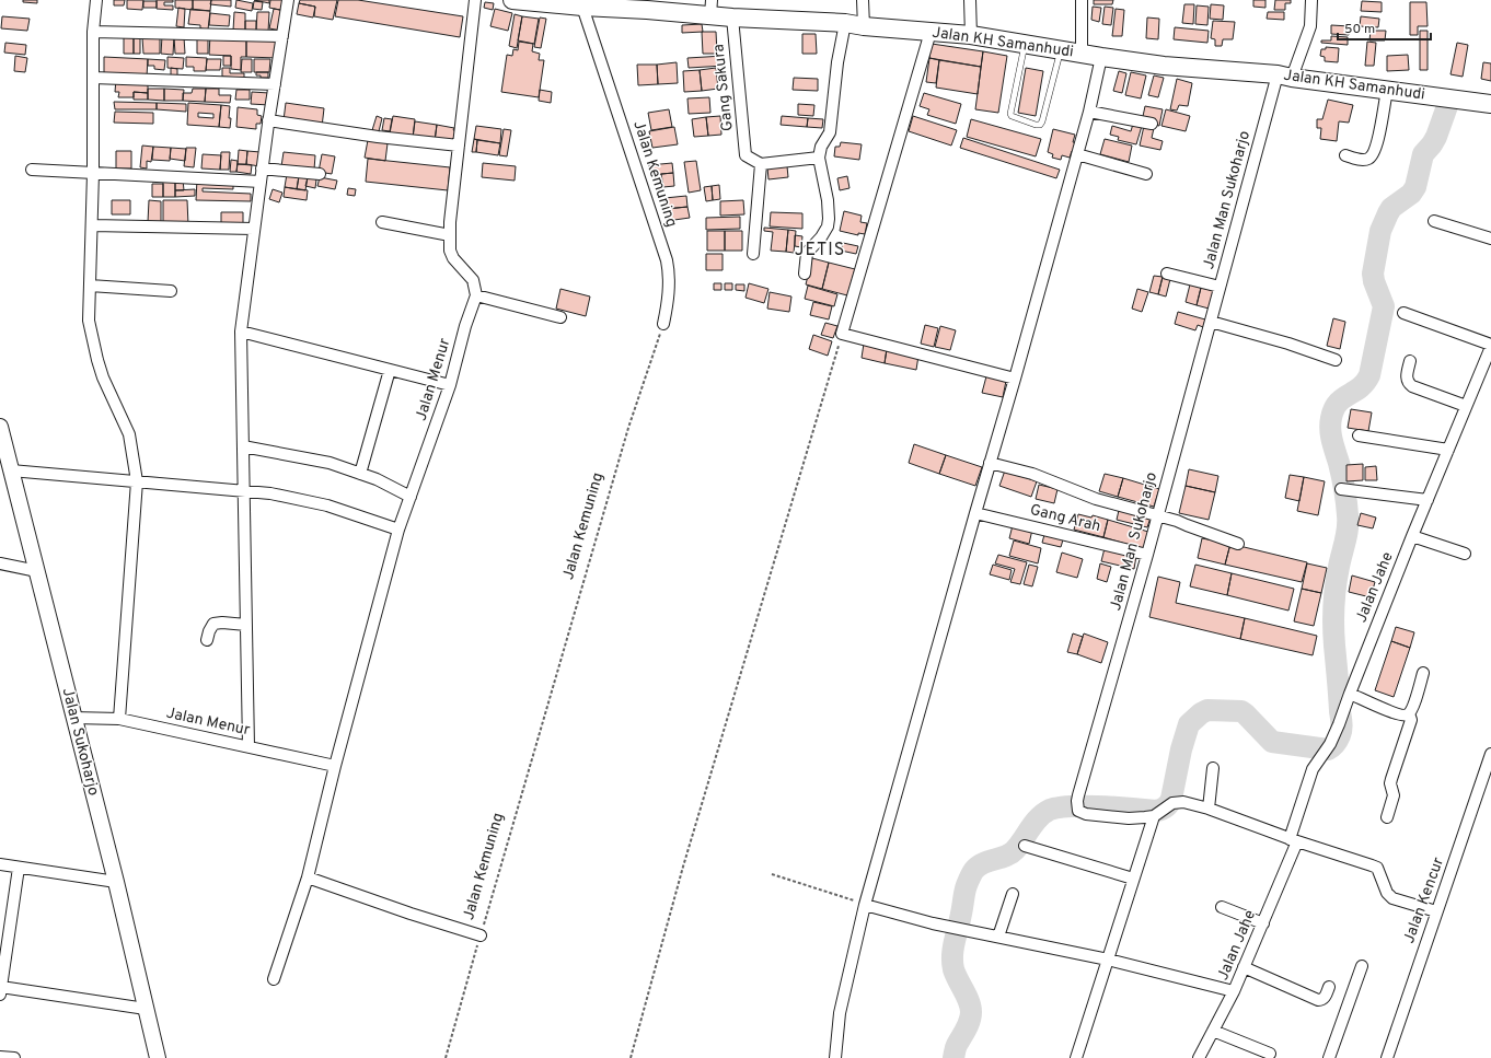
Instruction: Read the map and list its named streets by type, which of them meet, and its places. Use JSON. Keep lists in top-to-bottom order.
{
  "streets": {
    "main road": ["Jalan KH Samanhudi", "Jalan Sukoharjo"],
    "street": [
      "Gang Sakura",
      "Jalan Kemuning",
      "Jalan Man Sukoharjo",
      "Jalan Menur",
      "Gang Arah",
      "Jalan Jahe",
      "Jalan Kencur"
    ]
  },
  "crossings": [
    ["Jalan KH Samanhudi", "Gang Sakura"],
    ["Jalan KH Samanhudi", "Jalan Kemuning"],
    ["Jalan KH Samanhudi", "Jalan Man Sukoharjo"],
    ["Jalan Man Sukoharjo", "Gang Arah"],
    ["Jalan Man Sukoharjo", "Jalan Jahe"],
    ["Jalan Man Sukoharjo", "Jalan Kencur"],
    ["Jalan Menur", "Jalan Sukoharjo"]
  ],
  "districts": ["JETIS"],
  "scale_bar": "50 m"
}
